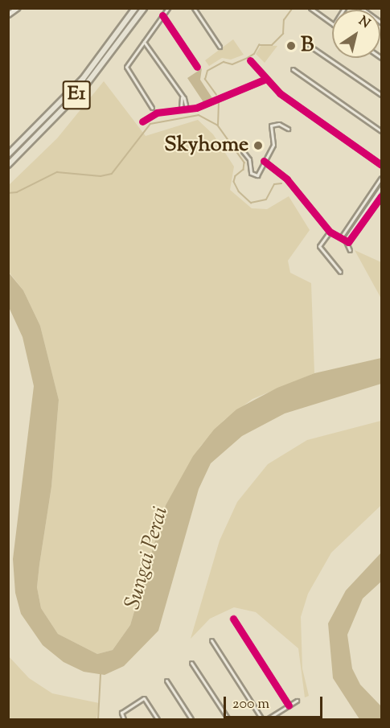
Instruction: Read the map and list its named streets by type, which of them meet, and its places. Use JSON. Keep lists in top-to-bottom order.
{
  "streets": {
    "highway": ["E1"]
  },
  "water": ["Sungai Perai"],
  "places": ["B", "Skyhome"],
  "scale_bar": "200 m",
  "north": "top right"
}
